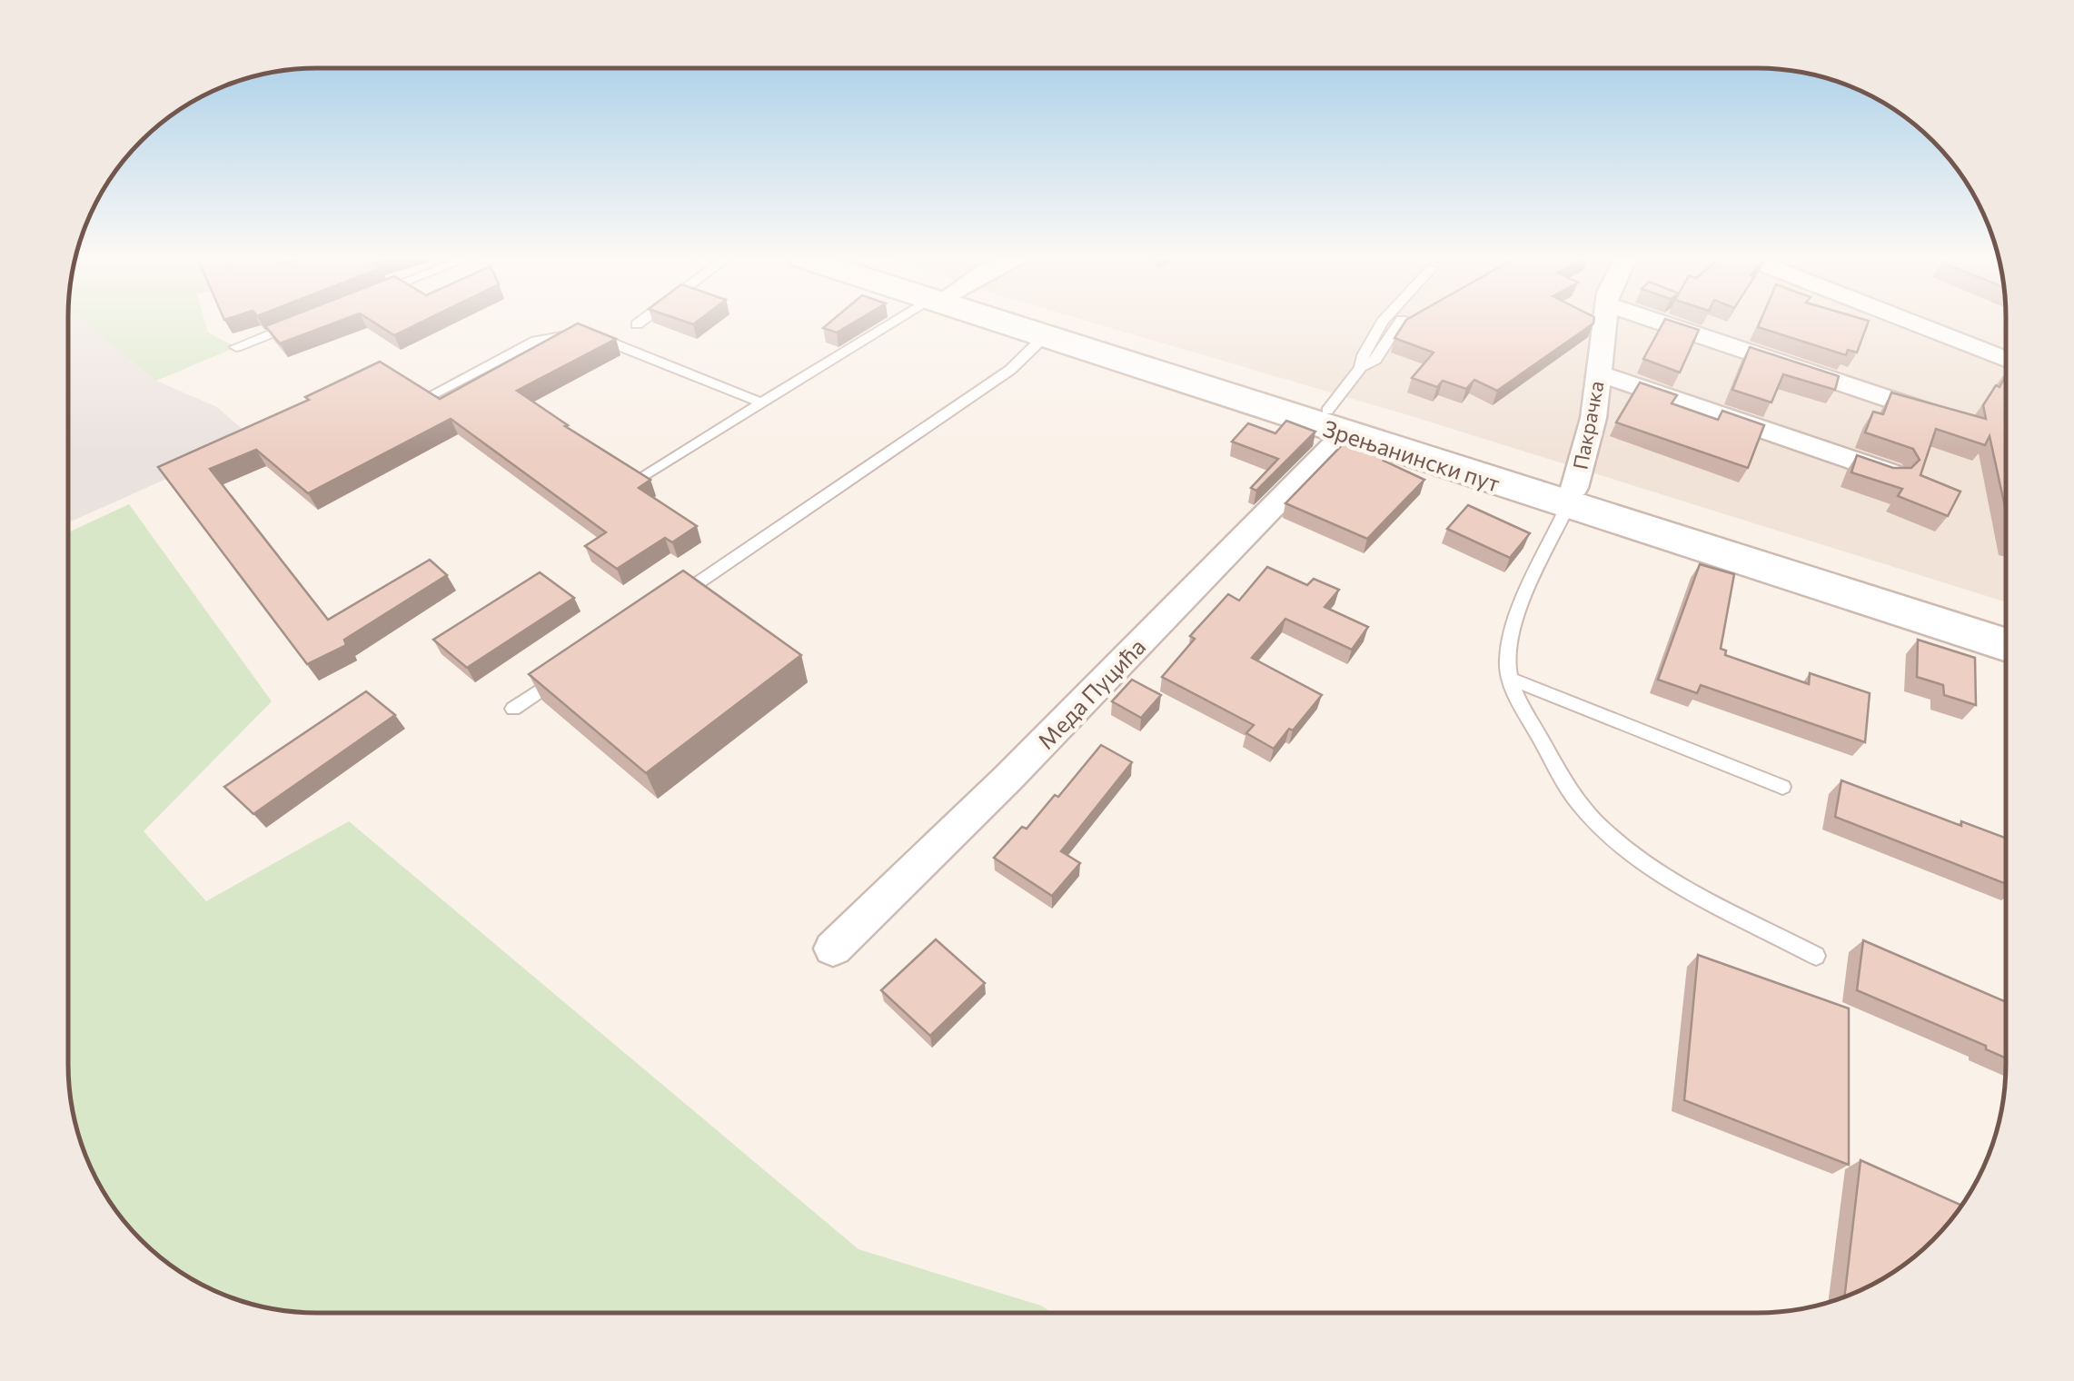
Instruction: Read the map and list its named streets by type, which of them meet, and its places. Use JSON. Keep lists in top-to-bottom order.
{
  "streets": {
    "main road": ["Зрењанински пут"],
    "street": ["Пакрачка", "Меда Пуцића"]
  },
  "crossings": [
    ["Пакрачка", "Зрењанински пут"],
    ["Зрењанински пут", "Меда Пуцића"]
  ]
}
